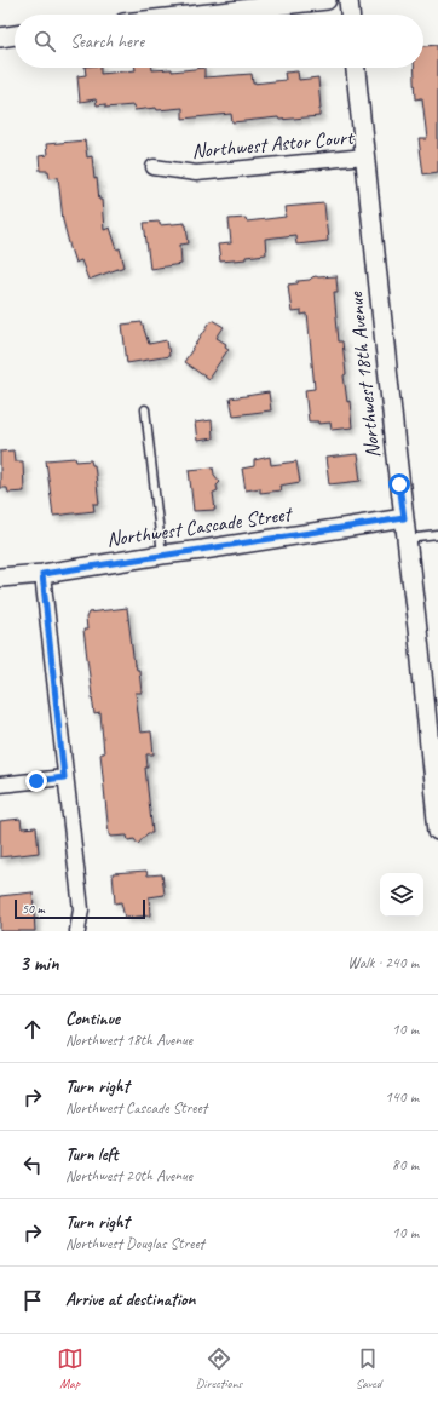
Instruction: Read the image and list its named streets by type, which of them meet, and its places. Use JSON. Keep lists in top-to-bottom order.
{
  "streets": {
    "street": ["Northwest Astor Court", "Northwest 18th Avenue", "Northwest Cascade Street"]
  },
  "crossings": [
    ["Northwest Astor Court", "Northwest 18th Avenue"],
    ["Northwest 18th Avenue", "Northwest Cascade Street"]
  ],
  "scale_bar": "50 m",
  "page": {
    "search": "Search here",
    "scale": "50 m",
    "heading": ["3 min", "Walk · 240 m"],
    "list": [
      ["Continue", "Northwest 18th Avenue", "10 m"],
      ["Turn right", "Northwest Cascade Street", "140 m"],
      ["Turn left", "Northwest 20th Avenue", "80 m"],
      ["Turn right", "Northwest Douglas Street", "10 m"],
      "Arrive at destination"
    ],
    "nav": ["Map", "Directions", "Saved"]
  }
}
